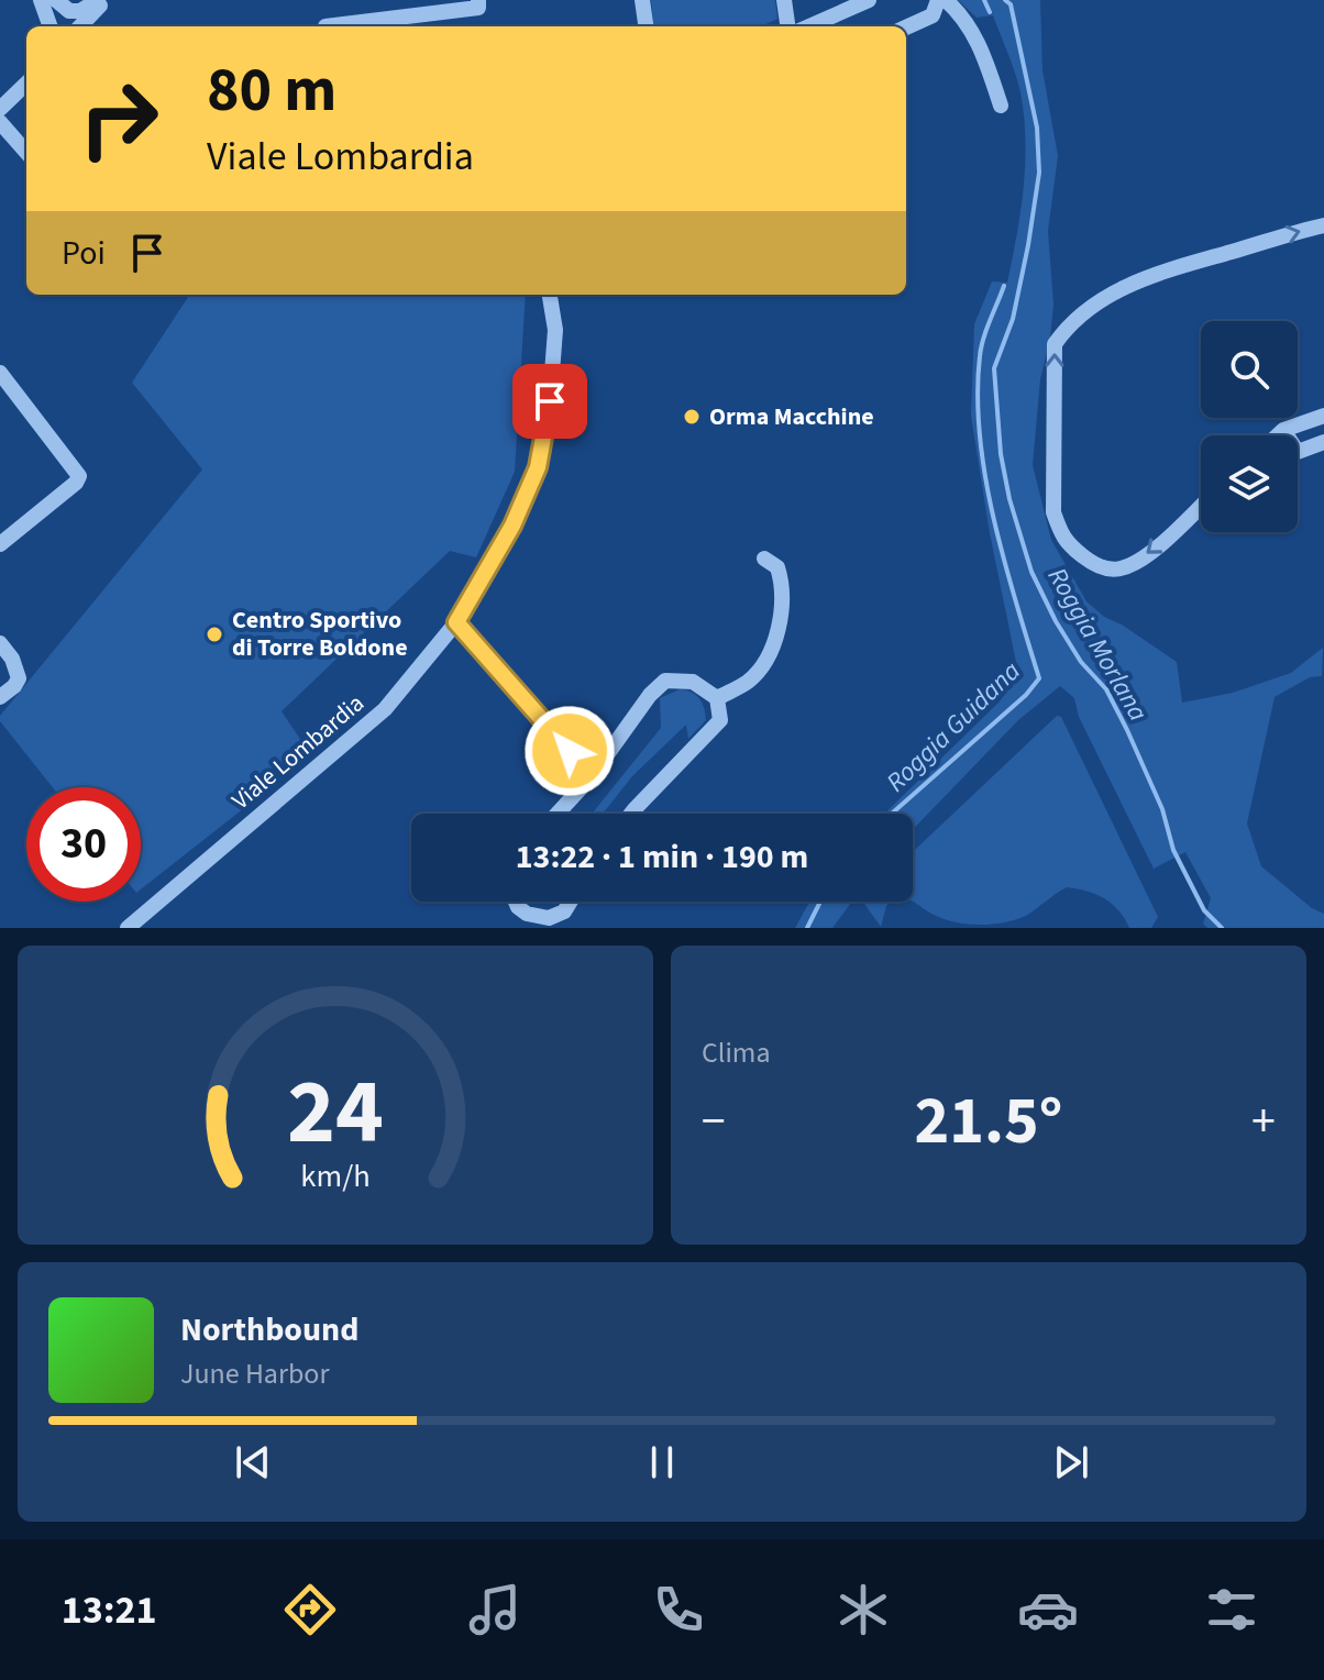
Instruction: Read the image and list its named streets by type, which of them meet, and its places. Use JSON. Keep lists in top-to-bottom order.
{
  "streets": {
    "street": ["Viale Lombardia"]
  },
  "water": ["Roggia Morlana", "Roggia Guidana"],
  "places": ["Orma Macchine", "Centro Sportivo di Torre Boldone"],
  "page": {
    "turn": ["80 m", "Viale Lombardia"],
    "then": "Poi",
    "limit": "30",
    "trip": "13:22 · 1 min · 190 m",
    "tile": "Clima",
    "heat": ["−", "21.5°", "+"],
    "song": ["Northbound", "June Harbor"],
    "tabs": "13:21",
    "gauge": ["24", "km/h"]
  }
}
